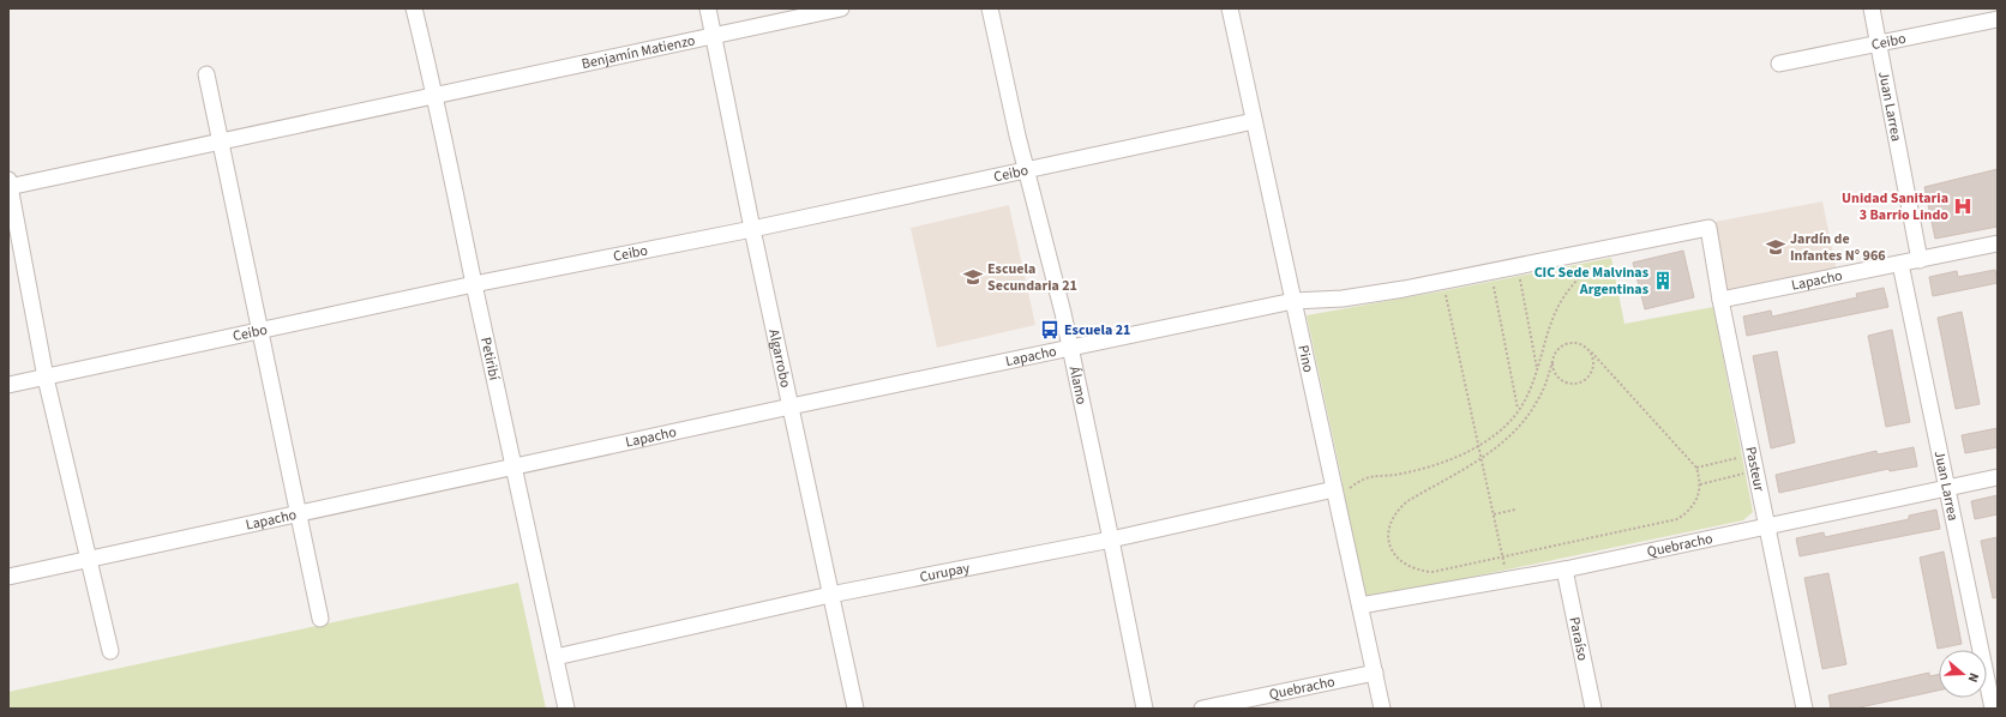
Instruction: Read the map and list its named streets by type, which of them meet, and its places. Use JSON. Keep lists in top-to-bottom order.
{
  "streets": {
    "street": [
      "Ceibo",
      "Benjamín Matienzo",
      "Juan Larrea",
      "Lapacho",
      "Petiribí",
      "Algarrobo",
      "Pino",
      "Álamo",
      "Pasteur",
      "Quebracho",
      "Curupay",
      "Paraíso"
    ]
  },
  "crossings": [
    ["Ceibo", "Juan Larrea"],
    ["Ceibo", "Petiribí"],
    ["Ceibo", "Algarrobo"],
    ["Ceibo", "Pino"],
    ["Ceibo", "Álamo"],
    ["Benjamín Matienzo", "Petiribí"],
    ["Benjamín Matienzo", "Algarrobo"],
    ["Juan Larrea", "Lapacho"],
    ["Juan Larrea", "Quebracho"],
    ["Lapacho", "Petiribí"],
    ["Lapacho", "Algarrobo"],
    ["Lapacho", "Pino"],
    ["Lapacho", "Álamo"],
    ["Lapacho", "Pasteur"],
    ["Petiribí", "Curupay"],
    ["Algarrobo", "Curupay"],
    ["Pino", "Quebracho"],
    ["Pino", "Curupay"],
    ["Álamo", "Curupay"],
    ["Pasteur", "Quebracho"],
    ["Quebracho", "Paraíso"]
  ],
  "places": {
    "hospital": ["Unidad Sanitaria 3 Barrio Lindo"],
    "school or university": ["Jardín de Infantes N° 966", "Escuela Secundaria 21"],
    "building": ["CIC Sede Malvinas Argentinas"],
    "bus stop": ["Escuela 21"]
  },
  "north": "right"
}
